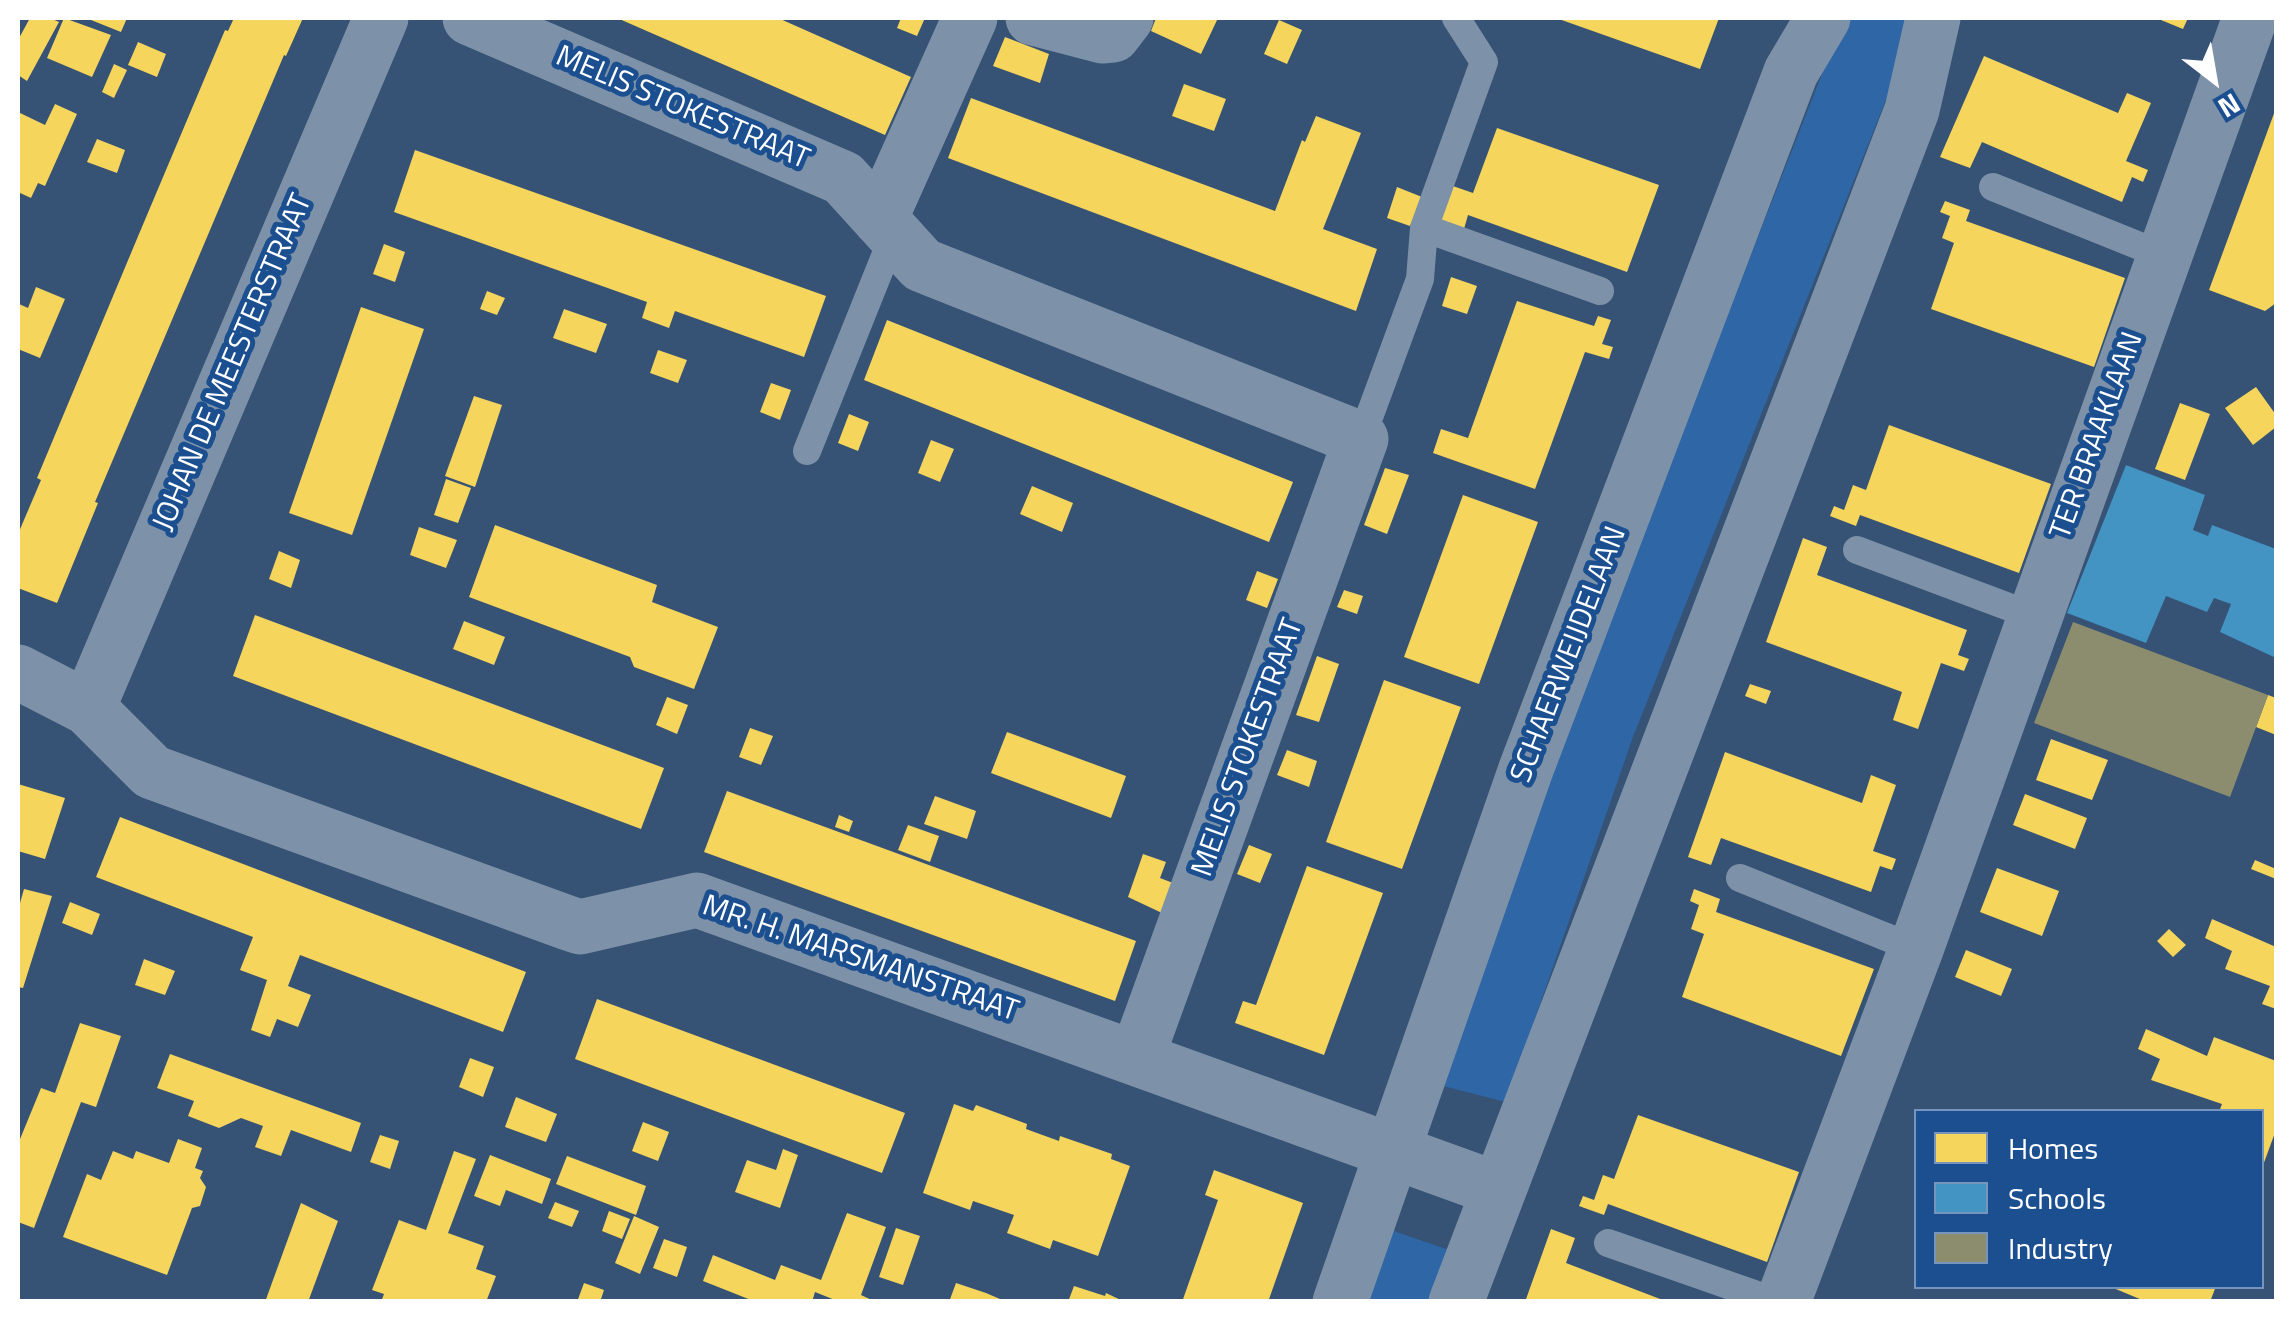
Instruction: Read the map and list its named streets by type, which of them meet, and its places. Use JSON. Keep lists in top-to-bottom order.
{
  "streets": {
    "street": [
      "MELIS STOKESTRAAT",
      "JOHAN DE MEESTERSTRAAT",
      "TER BRAAKLAAN",
      "SCHAERWEIJDELAAN",
      "MR. H. MARSMANSTRAAT"
    ]
  },
  "crossings": [
    ["MELIS STOKESTRAAT", "MR. H. MARSMANSTRAAT"],
    ["JOHAN DE MEESTERSTRAAT", "MR. H. MARSMANSTRAAT"],
    ["SCHAERWEIJDELAAN", "MR. H. MARSMANSTRAAT"]
  ],
  "legend": ["Homes", "Schools", "Industry"],
  "north": "bottom right"
}
